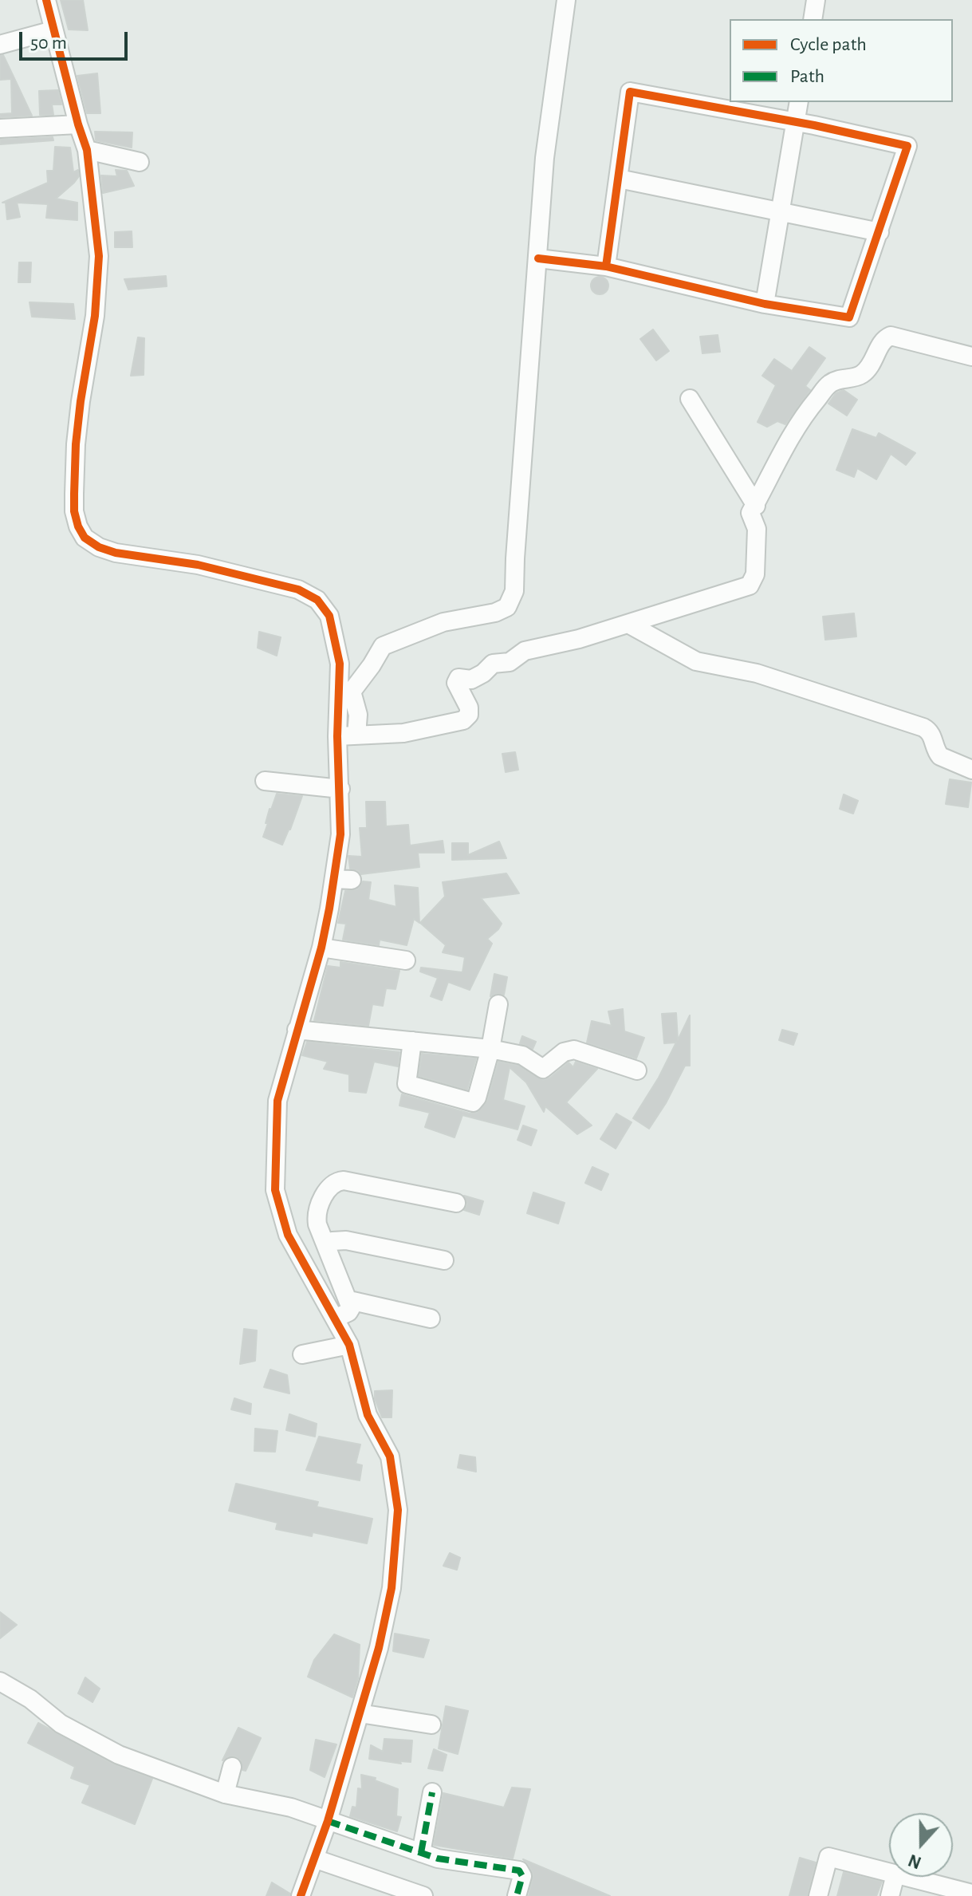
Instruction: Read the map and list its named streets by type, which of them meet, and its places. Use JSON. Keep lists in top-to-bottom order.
{
  "legend": ["Cycle path", "Path"],
  "scale_bar": "50 m",
  "north": "bottom"
}
